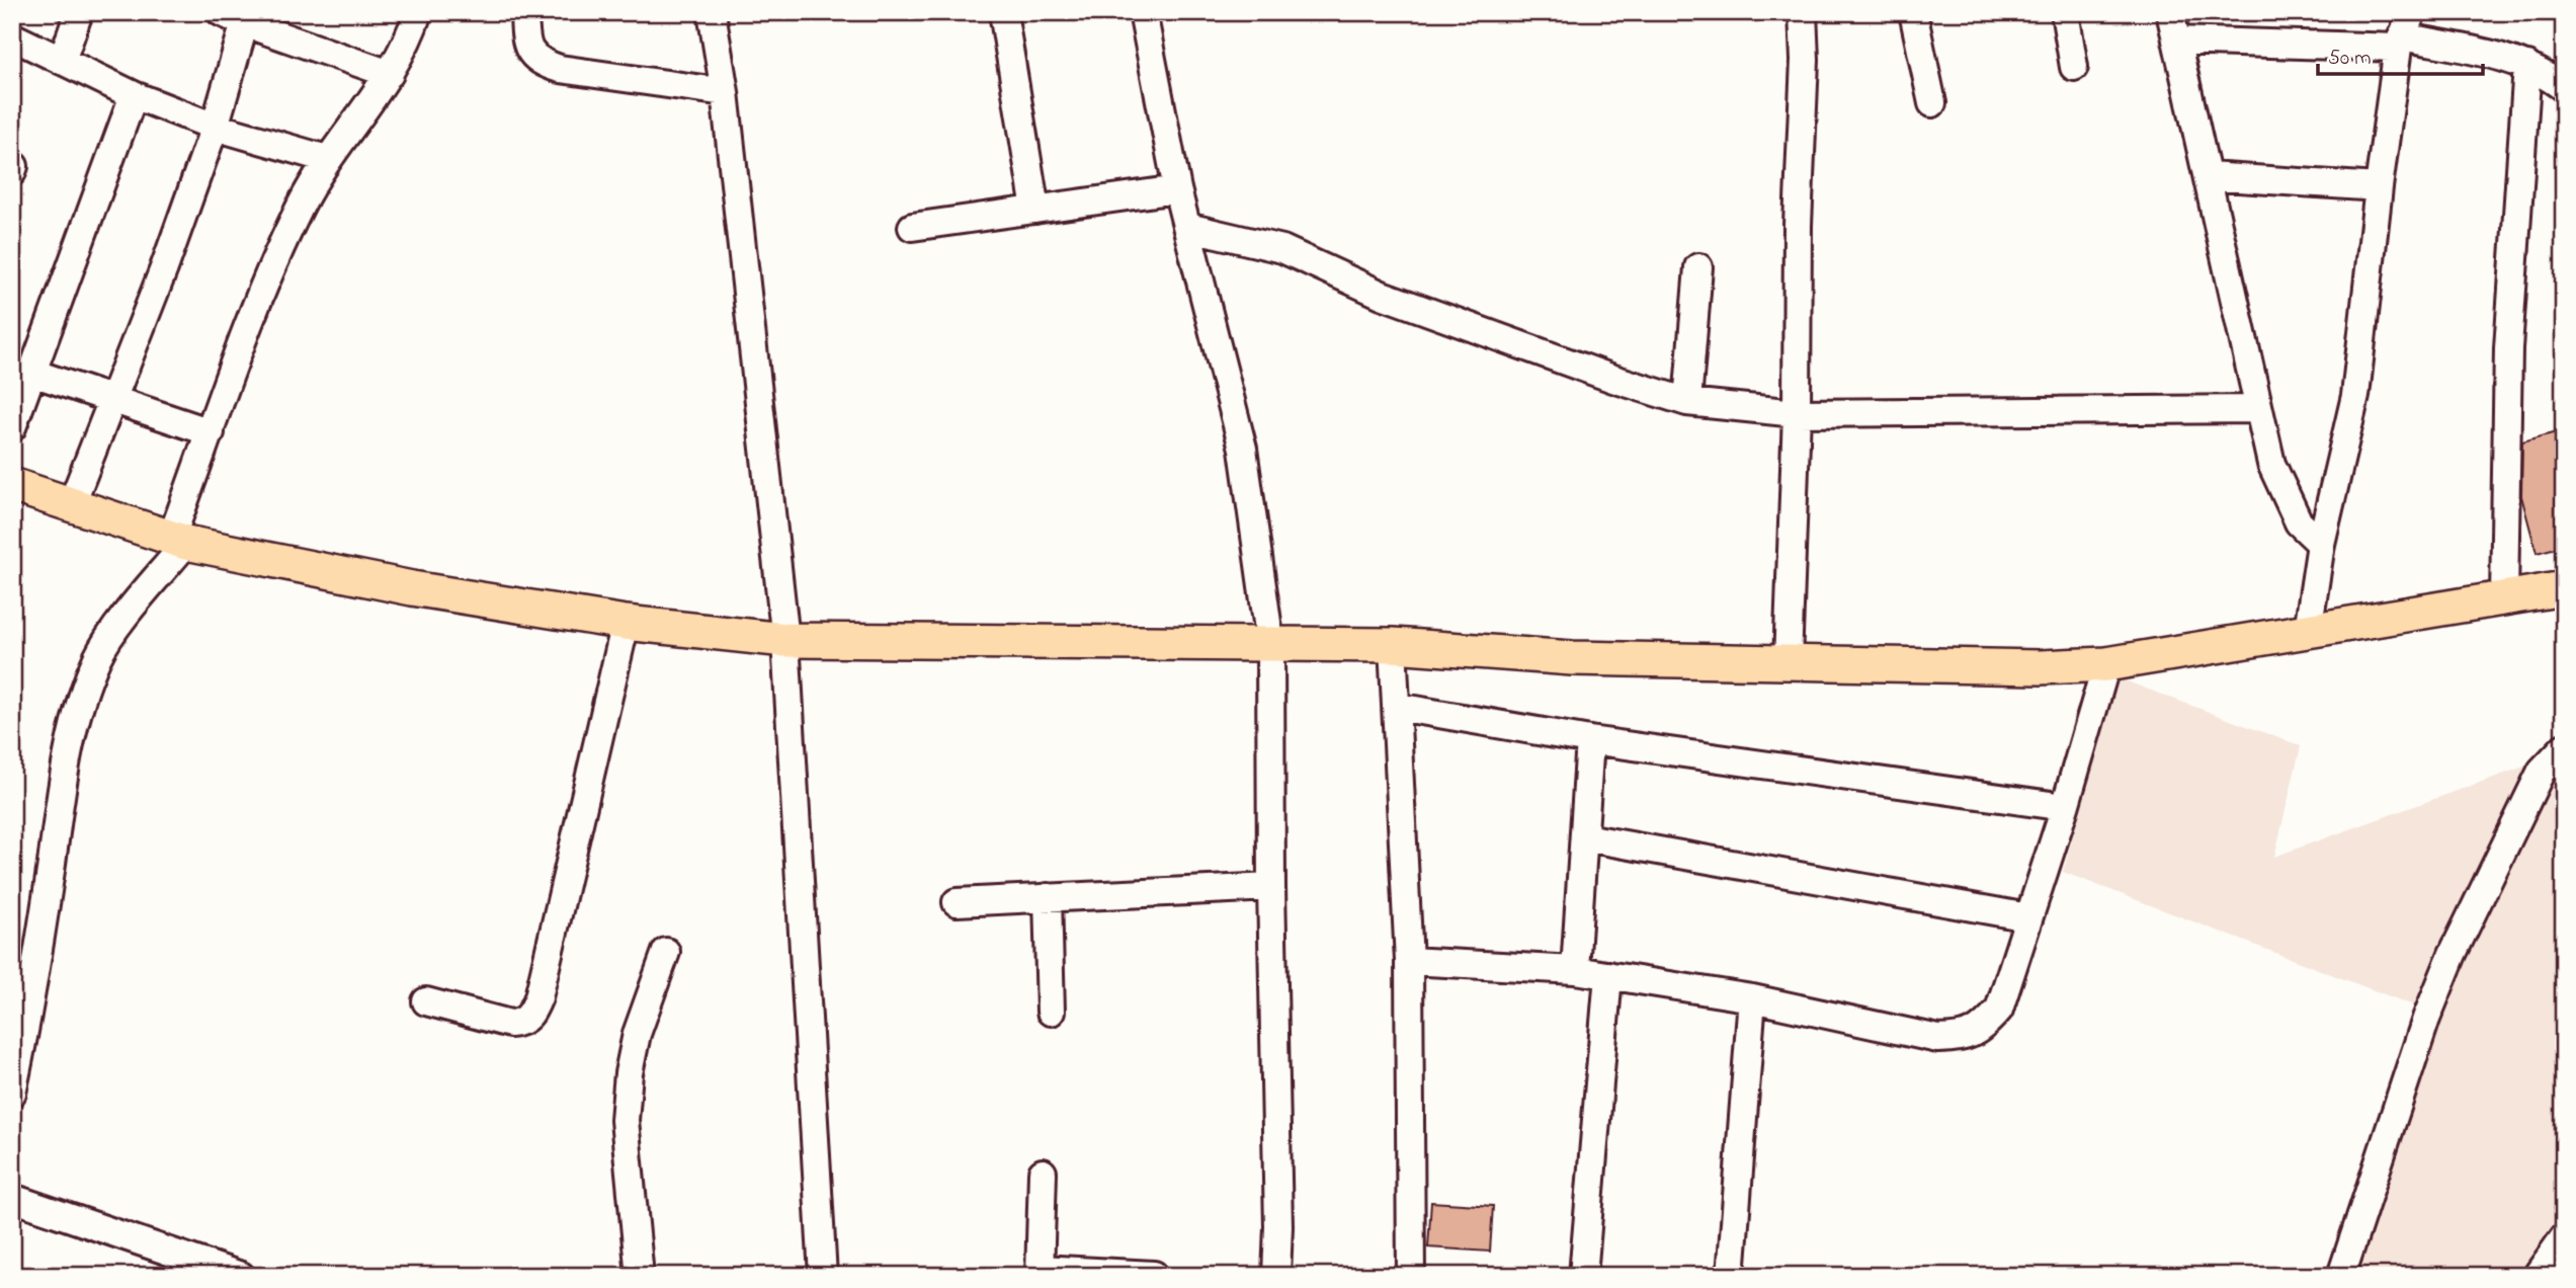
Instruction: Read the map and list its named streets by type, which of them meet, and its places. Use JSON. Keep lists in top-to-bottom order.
{
  "scale_bar": "50 m"
}
